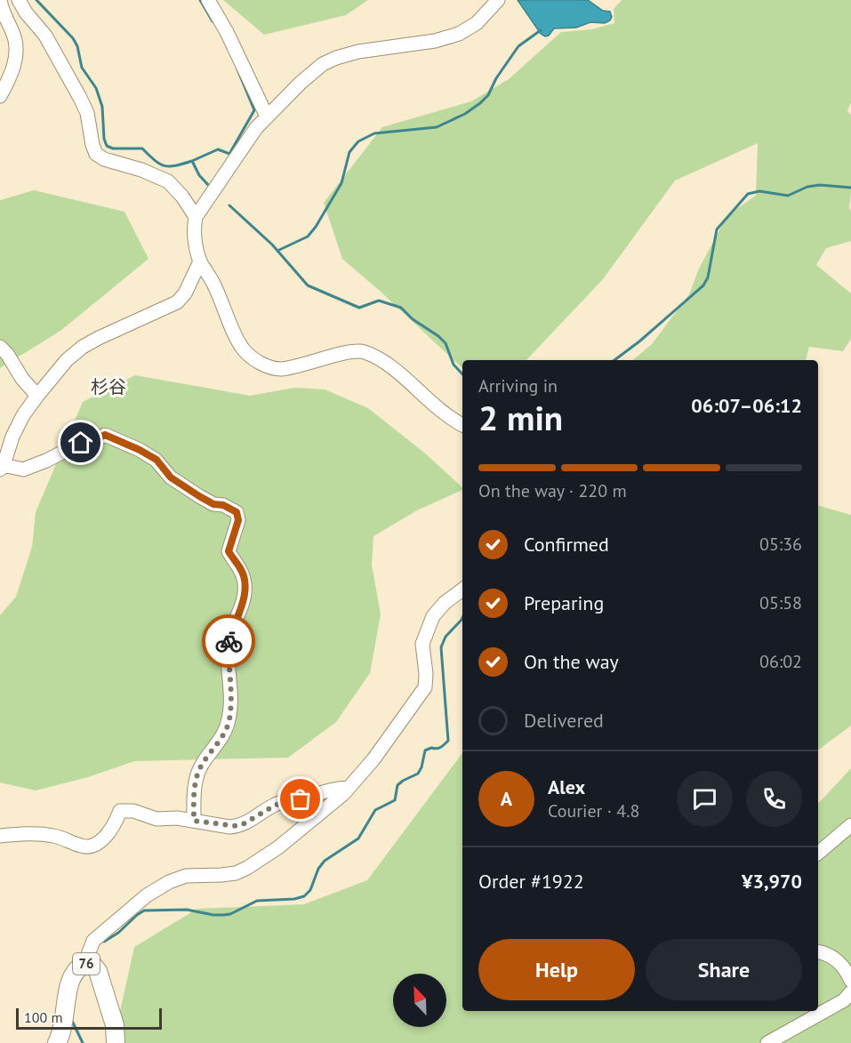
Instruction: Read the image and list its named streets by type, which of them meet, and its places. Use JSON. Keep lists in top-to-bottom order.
{
  "streets": {
    "main road": ["76"]
  },
  "districts": ["杉谷"],
  "scale_bar": "100 m",
  "north": "top left",
  "page": {
    "heading": ["2 min", "Arriving in", "06:07–06:12"],
    "panel": [
      "Alex",
      "Courier · 4.8",
      "Order #1922",
      "¥3,970"
    ],
    "bar": "On the way · 220 m",
    "list": [
      ["Confirmed", "05:36"],
      ["Preparing", "05:58"],
      ["On the way", "06:02"],
      "Delivered"
    ],
    "round": "A",
    "buttons": ["Help", "Share"],
    "scale": "100 m"
  }
}
